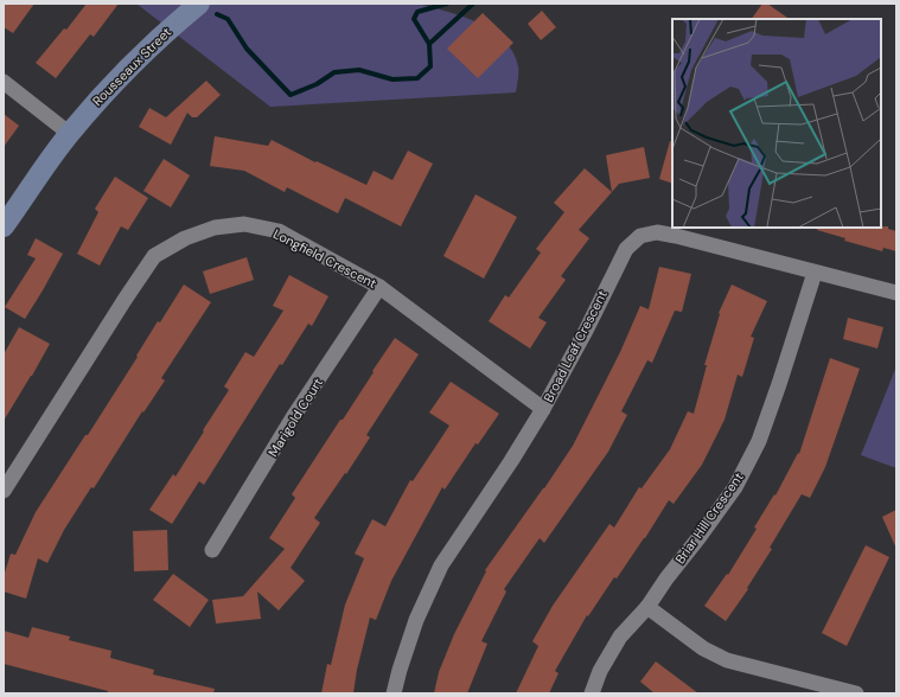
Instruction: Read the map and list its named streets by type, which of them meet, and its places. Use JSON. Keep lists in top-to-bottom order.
{
  "streets": {
    "main road": ["Rousseaux Street"],
    "street": [
      "Longfield Crescent",
      "Broad Leaf Crescent",
      "Marigold Court",
      "Briar Hill Crescent"
    ]
  },
  "crossings": [
    ["Longfield Crescent", "Broad Leaf Crescent"],
    ["Longfield Crescent", "Marigold Court"],
    ["Broad Leaf Crescent", "Briar Hill Crescent"]
  ]
}
